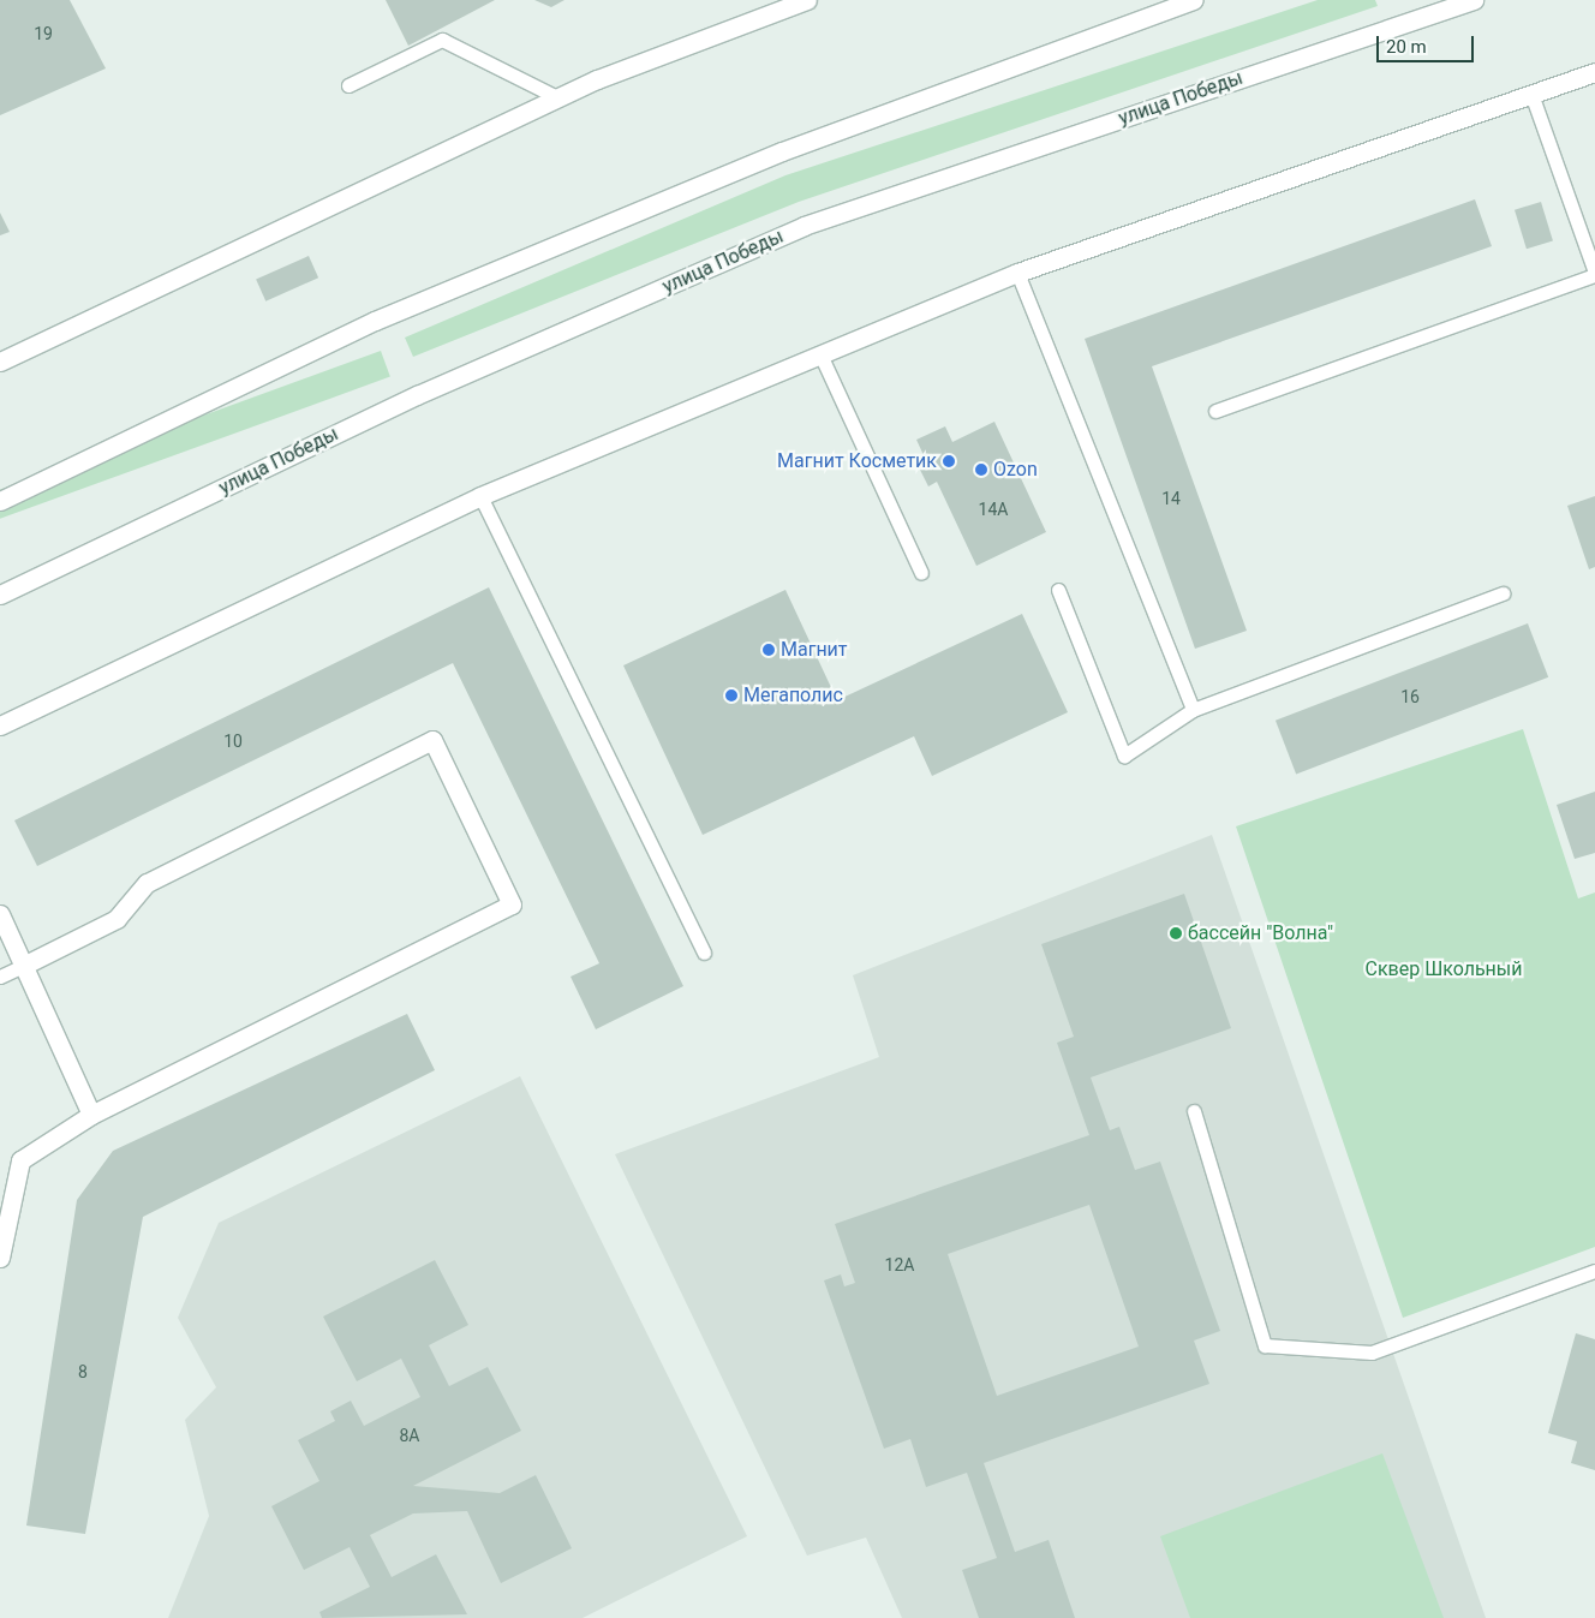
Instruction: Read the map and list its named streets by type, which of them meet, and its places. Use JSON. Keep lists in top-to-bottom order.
{
  "streets": {
    "street": ["улица Победы"]
  },
  "parks": ["Сквер Школьный"],
  "places": [
    "Магнит Косметик",
    "Ozon",
    "Магнит",
    "Мегаполис",
    "бассейн \"Волна\""
  ],
  "house_numbers": [
    "19",
    "14",
    "14А",
    "16",
    "10",
    "12А",
    "8",
    "8А"
  ],
  "scale_bar": "20 m"
}
